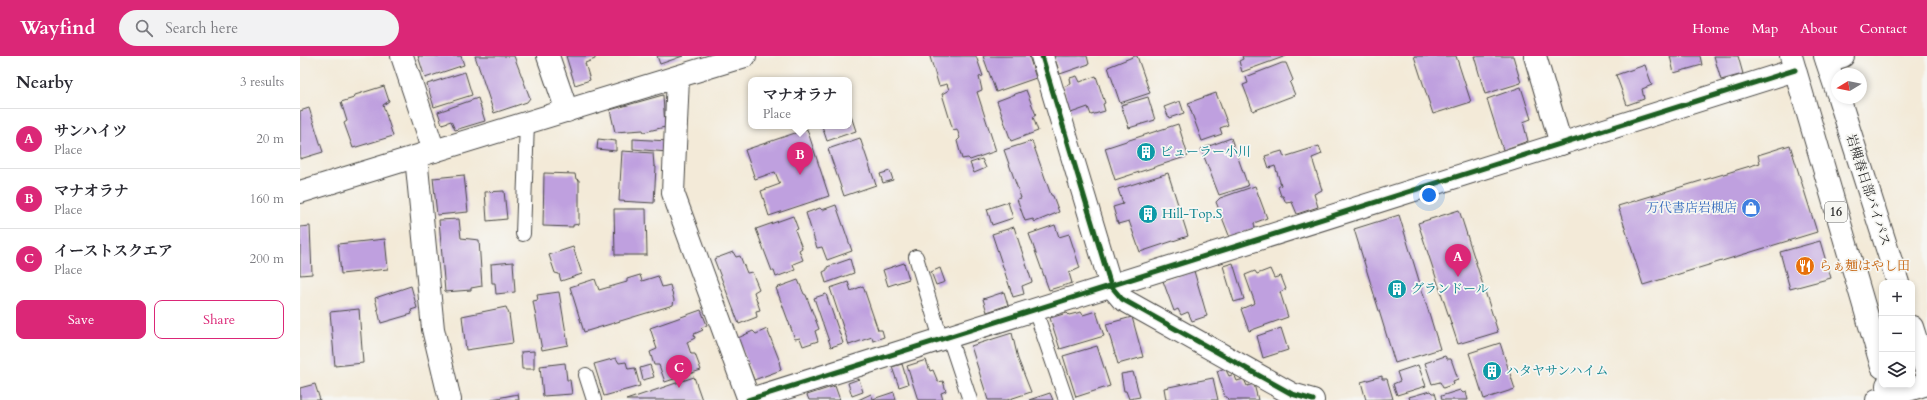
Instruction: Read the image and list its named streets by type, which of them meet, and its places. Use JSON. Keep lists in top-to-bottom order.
{
  "streets": {
    "main road": ["岩槻春日部バイパス", "16"]
  },
  "places": {
    "building": [
      "ビューラー小川",
      "Hill-Top.S",
      "グランドール",
      "ハタヤサンハイム"
    ],
    "shop": ["万代書店岩槻店"],
    "restaurant": ["らぁ麺はやし田"]
  },
  "north": "left",
  "page": {
    "header": "Wayfind",
    "search": "Search here",
    "nav": [
      "Home",
      "Map",
      "About",
      "Contact"
    ],
    "heading": ["Nearby", "3 results"],
    "popup": ["マナオラナ", "Place"],
    "list": [
      {
        "mark": "A",
        "name": "サンハイツ",
        "note": "Place",
        "value": "20 m"
      },
      {
        "mark": "B",
        "name": "マナオラナ",
        "note": "Place",
        "value": "160 m"
      },
      {
        "mark": "C",
        "name": "イーストスクエア",
        "note": "Place",
        "value": "200 m"
      }
    ],
    "pins": ["B", "A", "C"],
    "map_buttons": ["+", "−"],
    "buttons": ["Save", "Share"]
  }
}
